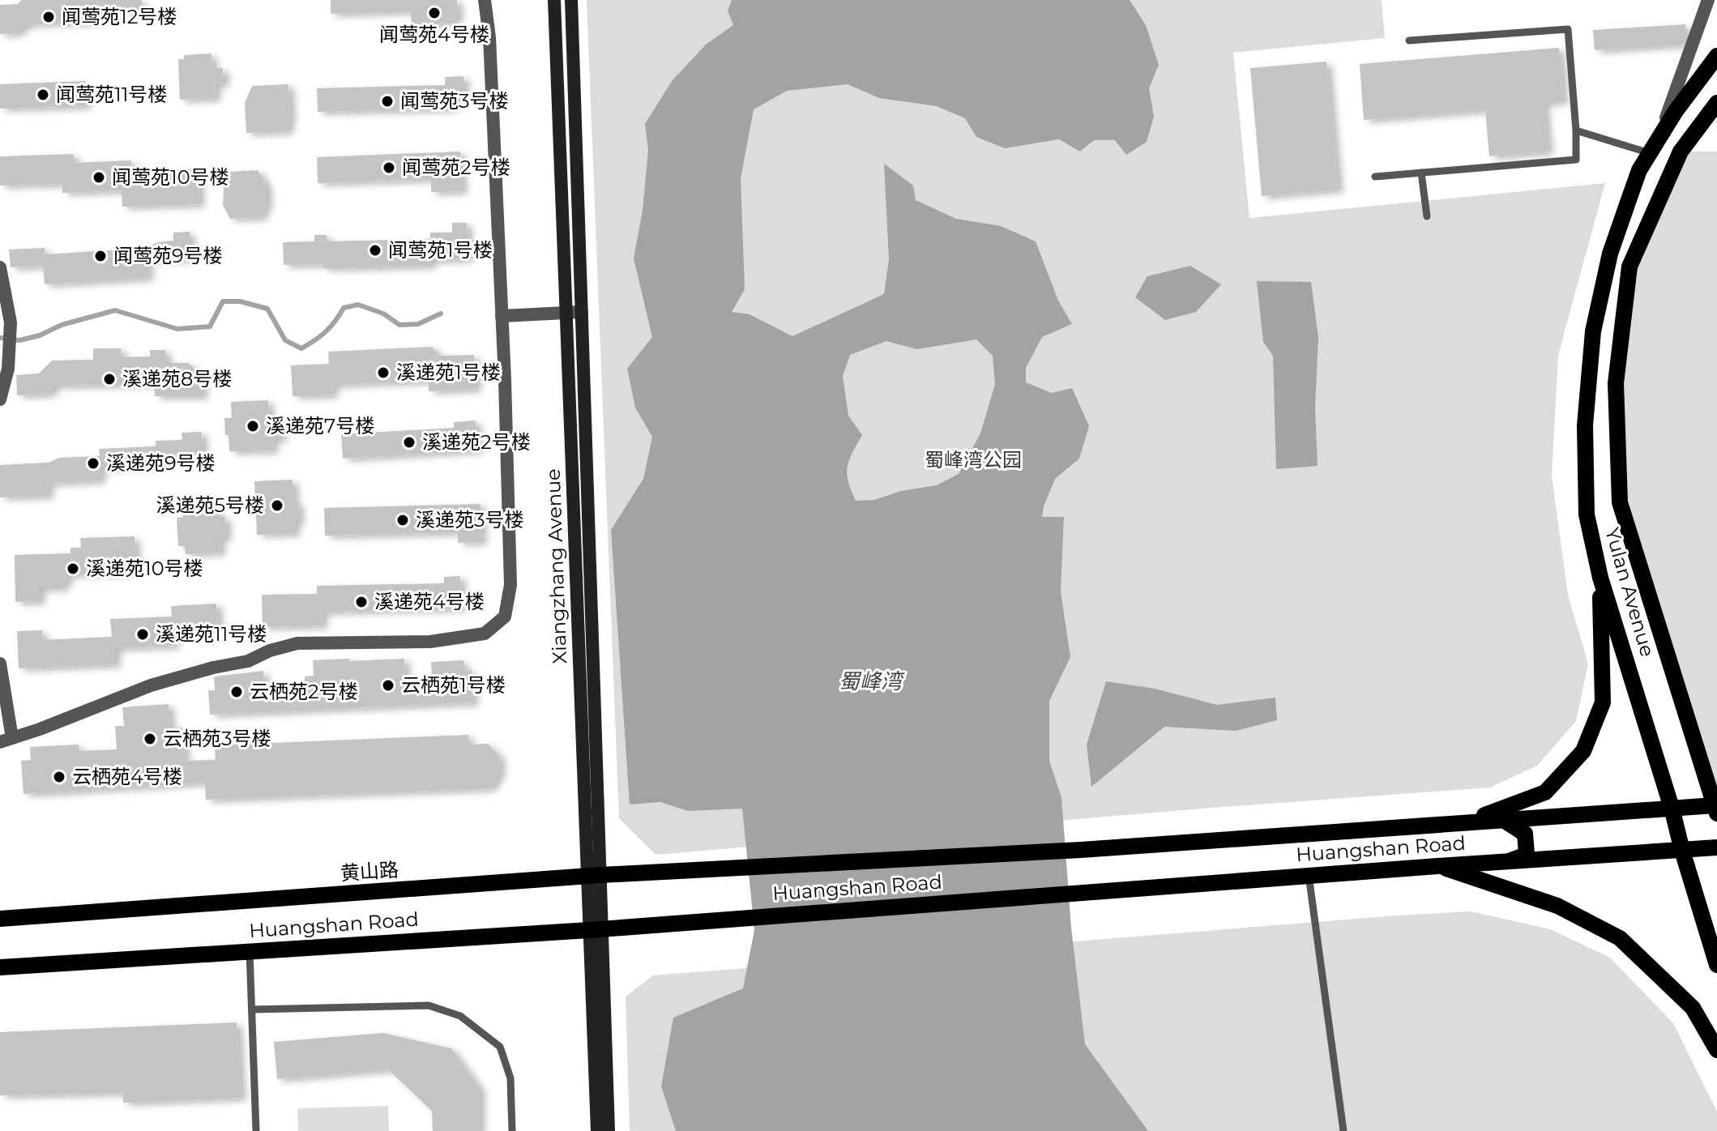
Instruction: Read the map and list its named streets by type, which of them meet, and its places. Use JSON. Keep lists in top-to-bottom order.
{
  "streets": {
    "main road": ["Yulan Avenue", "Huangshan Road", "黄山路"],
    "street": ["Xiangzhang Avenue"]
  },
  "crossings": [
    ["Xiangzhang Avenue", "Huangshan Road"],
    ["Xiangzhang Avenue", "黄山路"],
    ["Yulan Avenue", "Huangshan Road"],
    ["Yulan Avenue", "黄山路"]
  ],
  "water": ["蜀峰湾"],
  "parks": ["蜀峰湾公园"],
  "places": [
    "闻莺苑4号楼",
    "闻莺苑12号楼",
    "闻莺苑11号楼",
    "闻莺苑3号楼",
    "闻莺苑2号楼",
    "闻莺苑10号楼",
    "闻莺苑1号楼",
    "闻莺苑9号楼",
    "溪递苑1号楼",
    "溪递苑8号楼",
    "溪递苑7号楼",
    "溪递苑2号楼",
    "溪递苑9号楼",
    "溪递苑5号楼",
    "溪递苑3号楼",
    "溪递苑10号楼",
    "溪递苑4号楼",
    "溪递苑11号楼",
    "云栖苑1号楼",
    "云栖苑2号楼",
    "云栖苑3号楼",
    "云栖苑4号楼"
  ]
}
